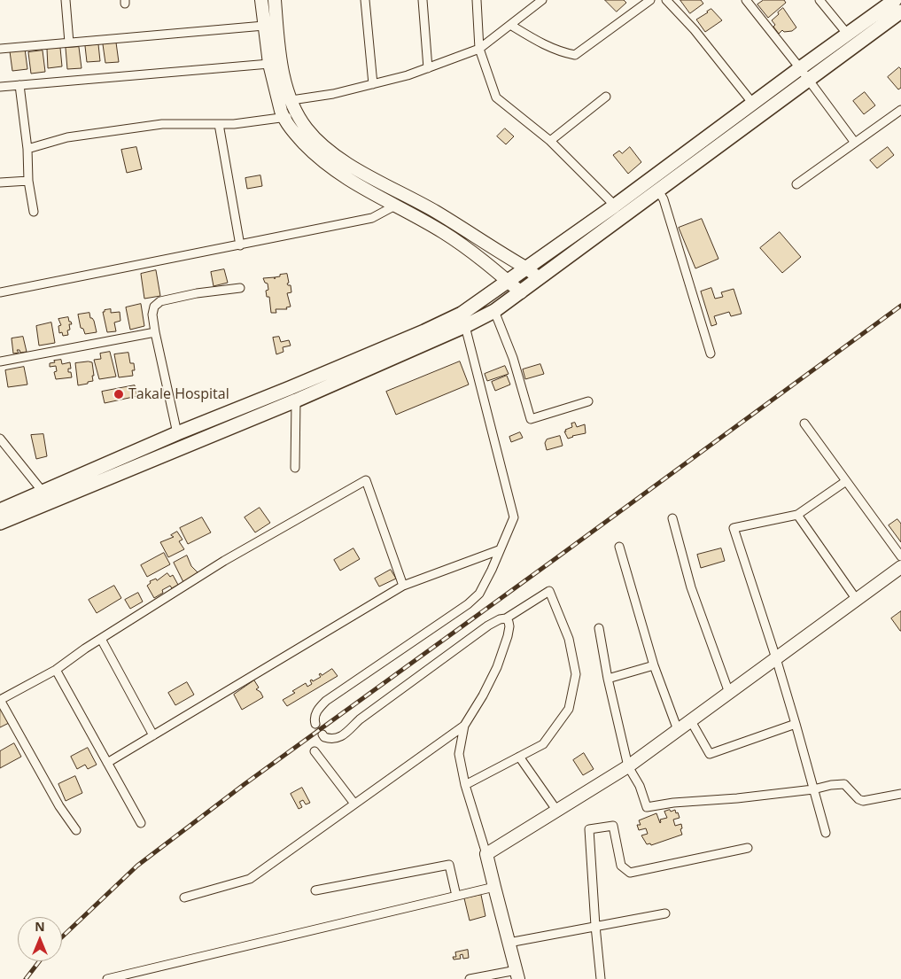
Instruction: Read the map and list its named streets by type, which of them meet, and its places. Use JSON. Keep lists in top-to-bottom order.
{
  "places": ["Takale Hospital"],
  "north": "top"
}
